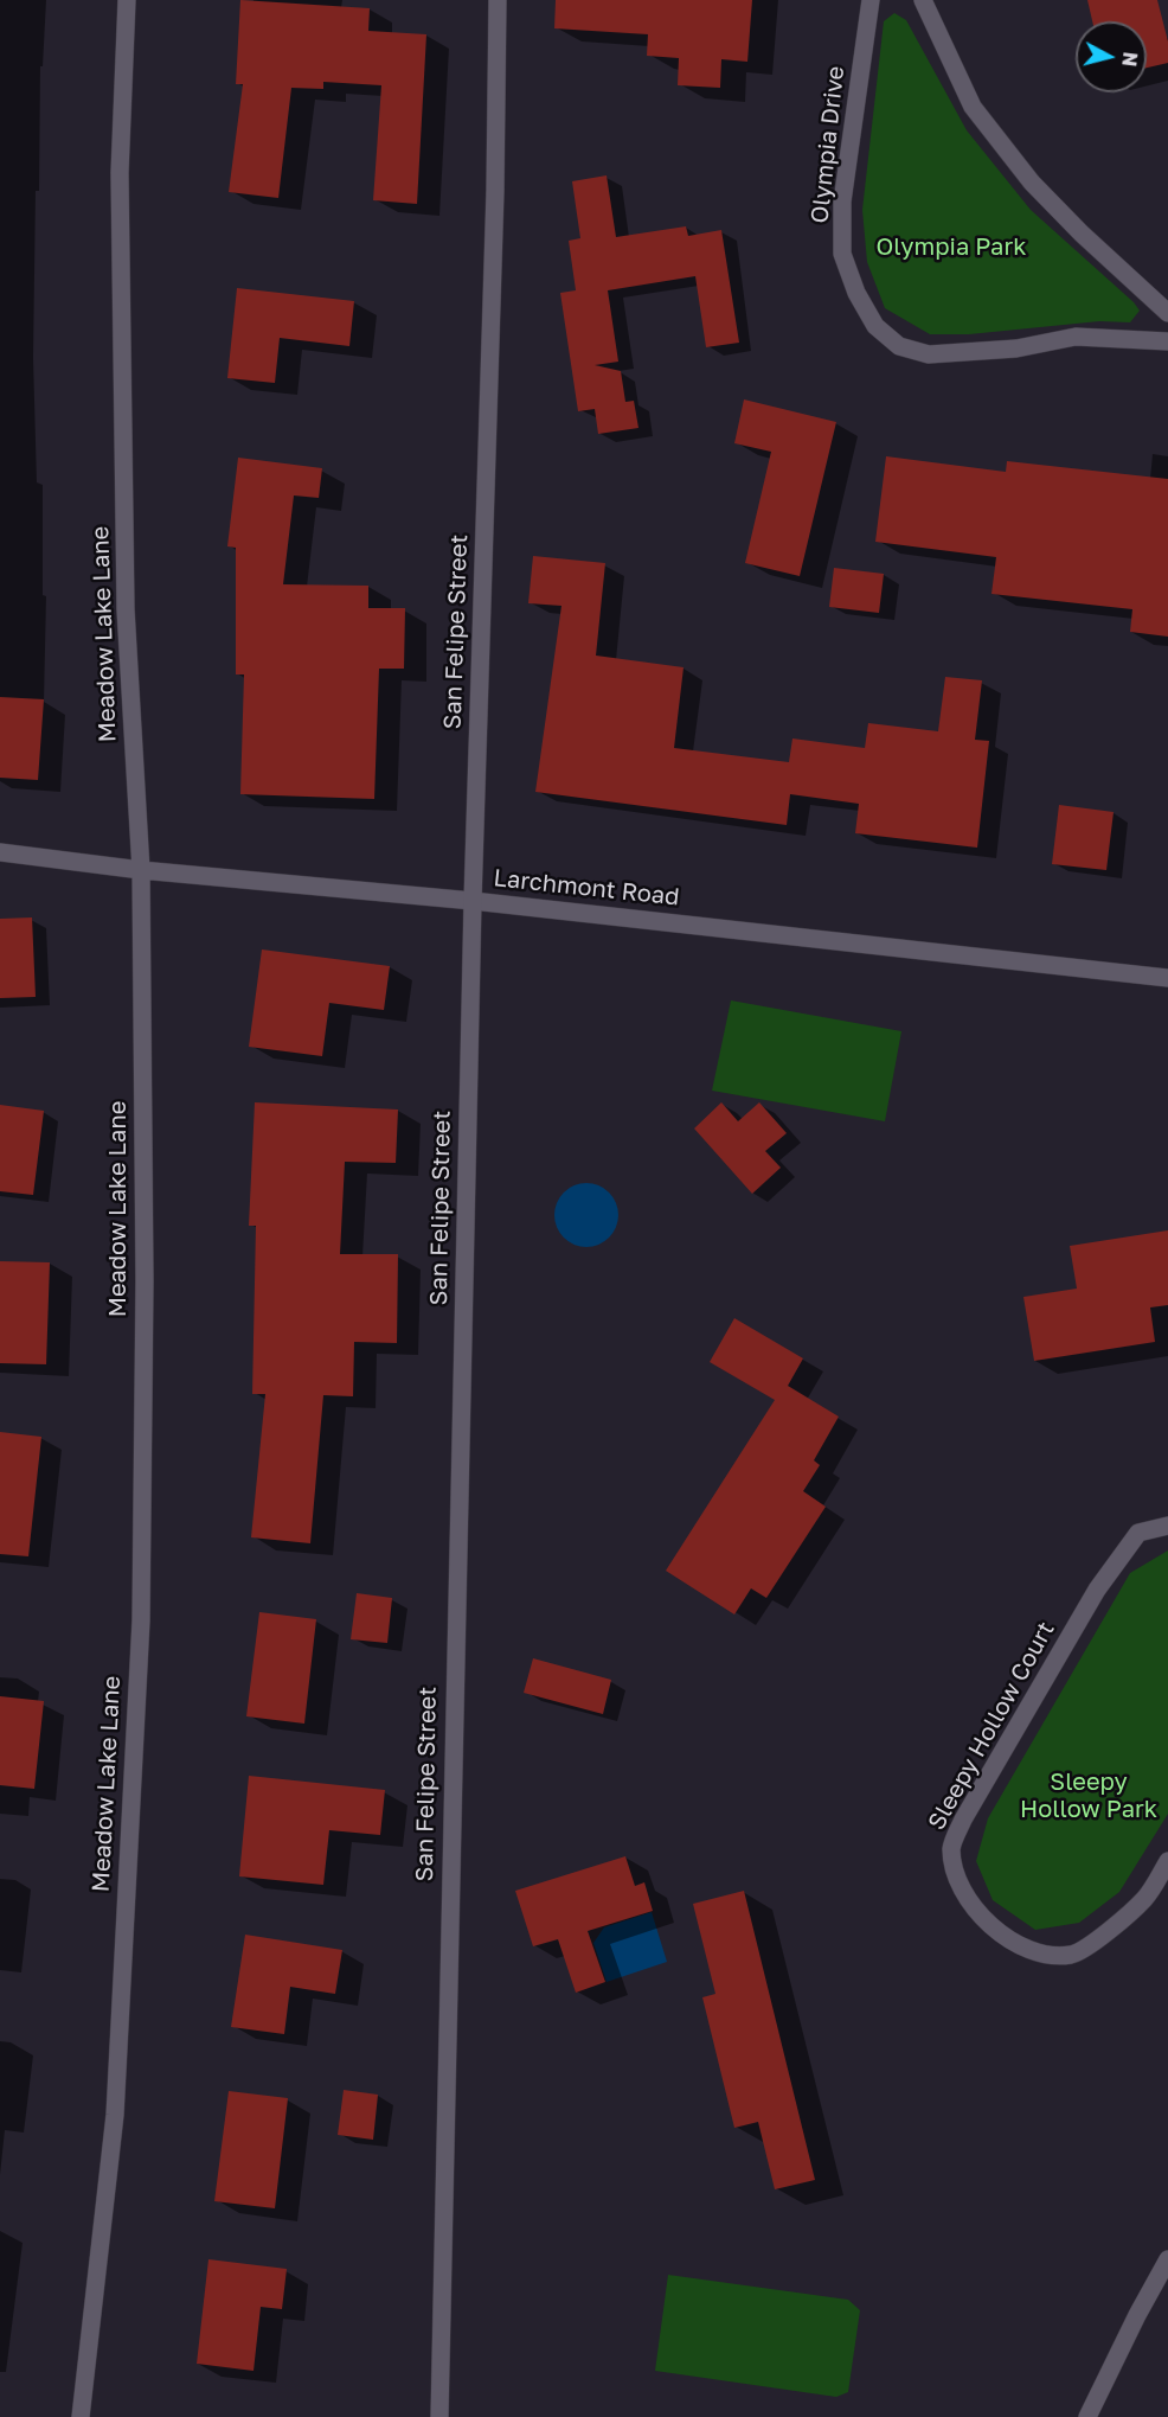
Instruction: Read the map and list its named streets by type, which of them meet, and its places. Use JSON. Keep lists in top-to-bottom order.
{
  "streets": {
    "street": [
      "Olympia Drive",
      "San Felipe Street",
      "Meadow Lake Lane",
      "Larchmont Road",
      "Sleepy Hollow Court"
    ]
  },
  "crossings": [
    ["San Felipe Street", "Larchmont Road"],
    ["Meadow Lake Lane", "Larchmont Road"]
  ],
  "parks": ["Olympia Park", "Sleepy Hollow Park"],
  "north": "right"
}
